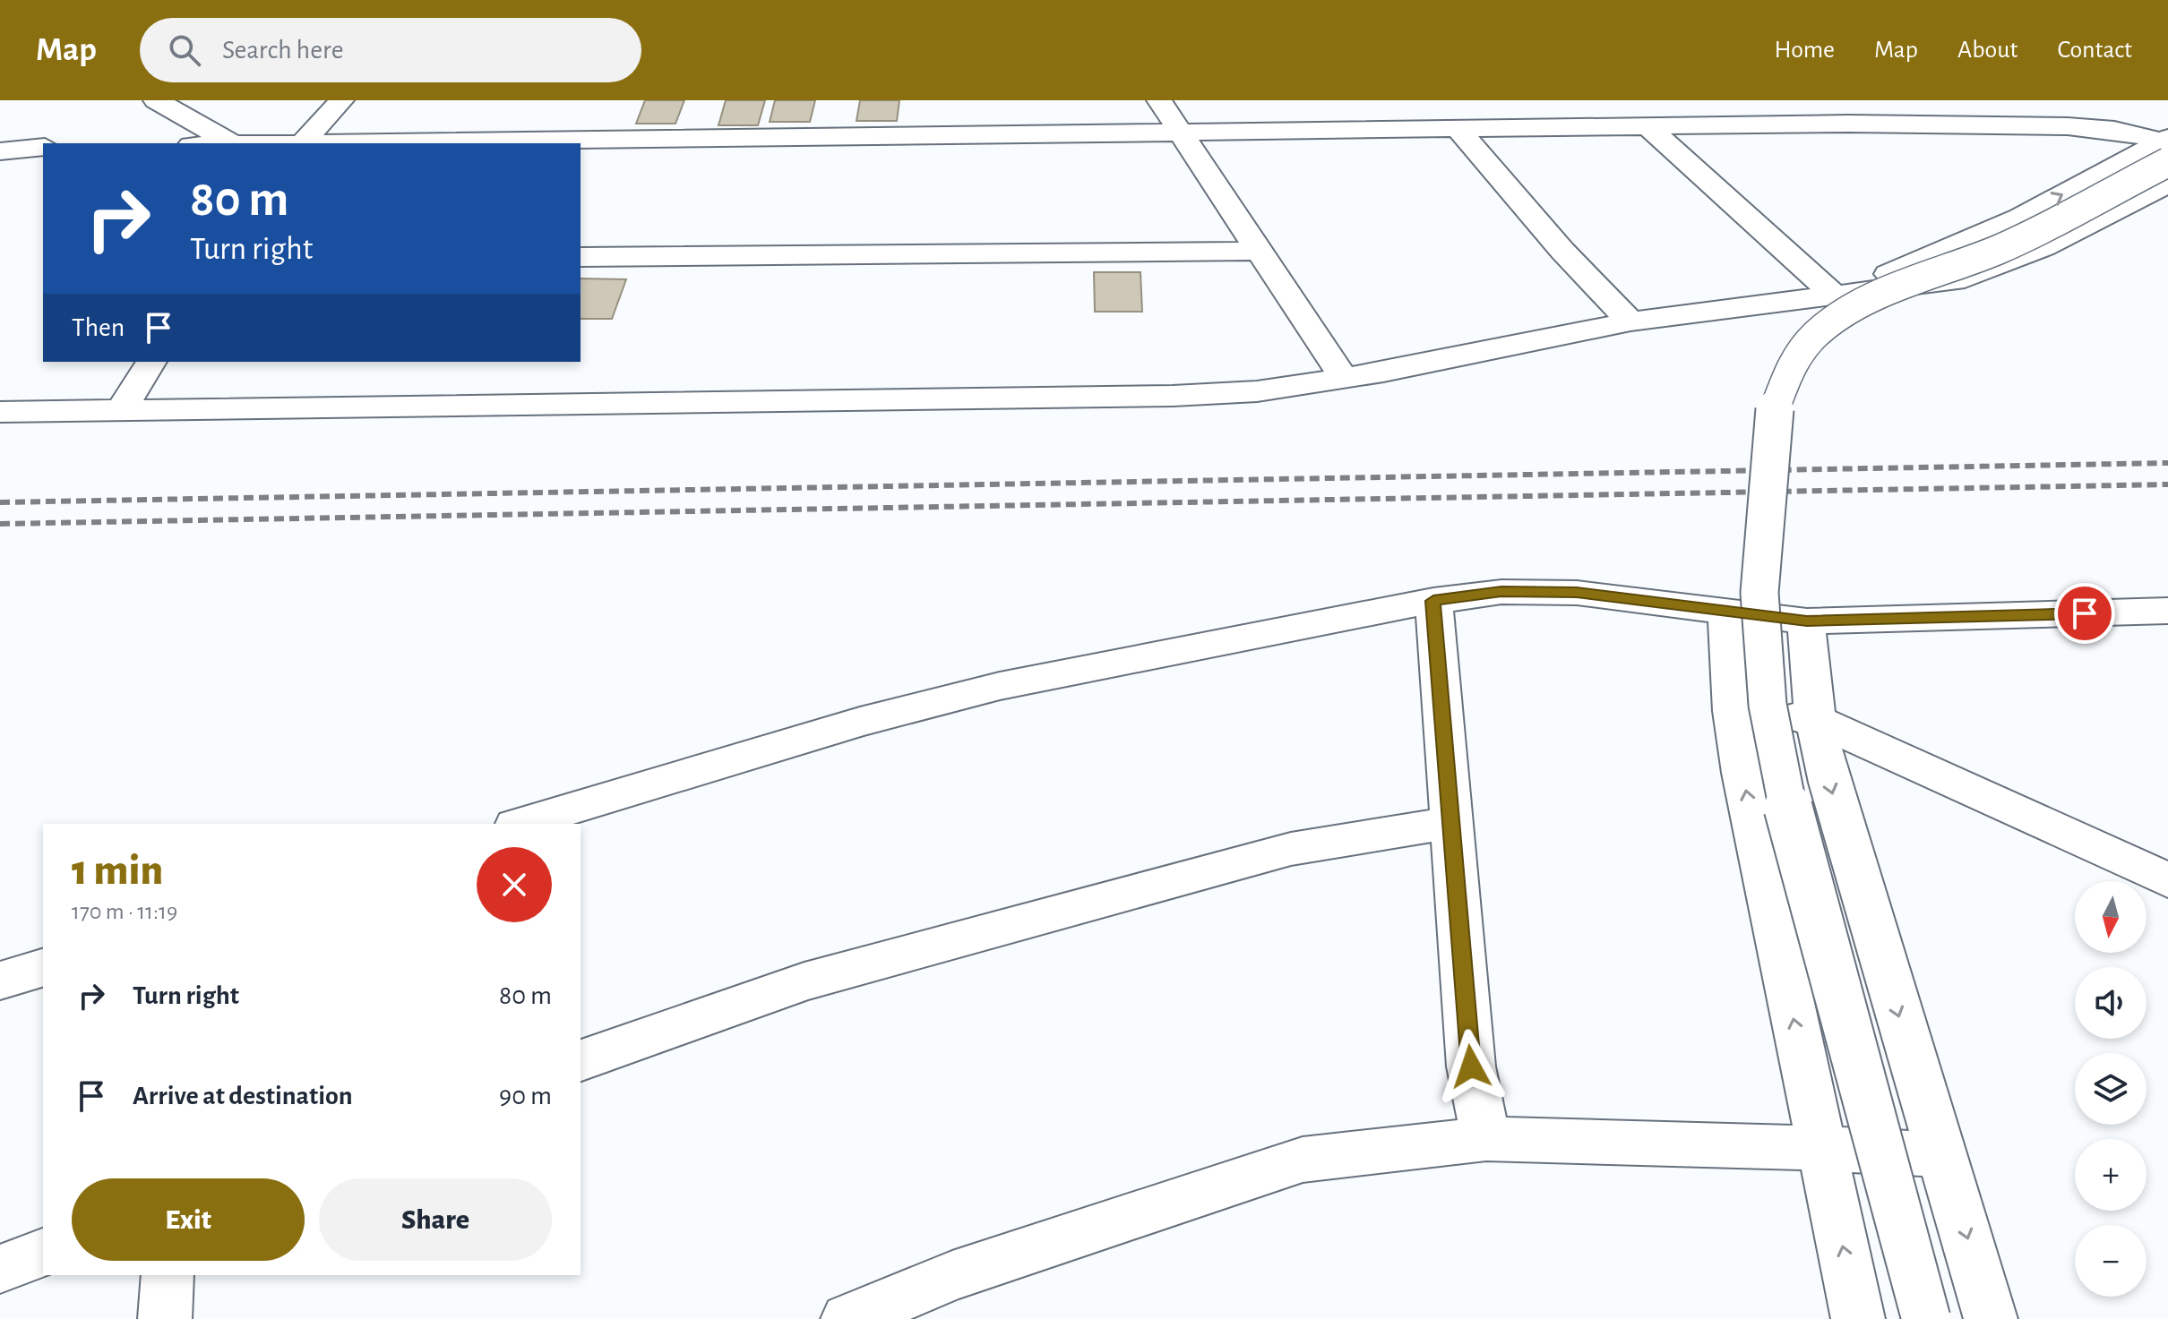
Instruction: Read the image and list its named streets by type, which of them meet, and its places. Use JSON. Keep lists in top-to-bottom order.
{
  "north": "bottom",
  "page": {
    "header": "Map",
    "search": "Search here",
    "nav": [
      "Home",
      "Map",
      "About",
      "Contact"
    ],
    "turn": ["80 m", "Turn right"],
    "then": "Then",
    "heading": ["1 min", "170 m · 11:19"],
    "map_buttons": ["+", "−"],
    "list": [
      {
        "name": "Turn right",
        "value": "80 m"
      },
      {
        "name": "Arrive at destination",
        "value": "90 m"
      }
    ],
    "buttons": ["Exit", "Share"]
  }
}
